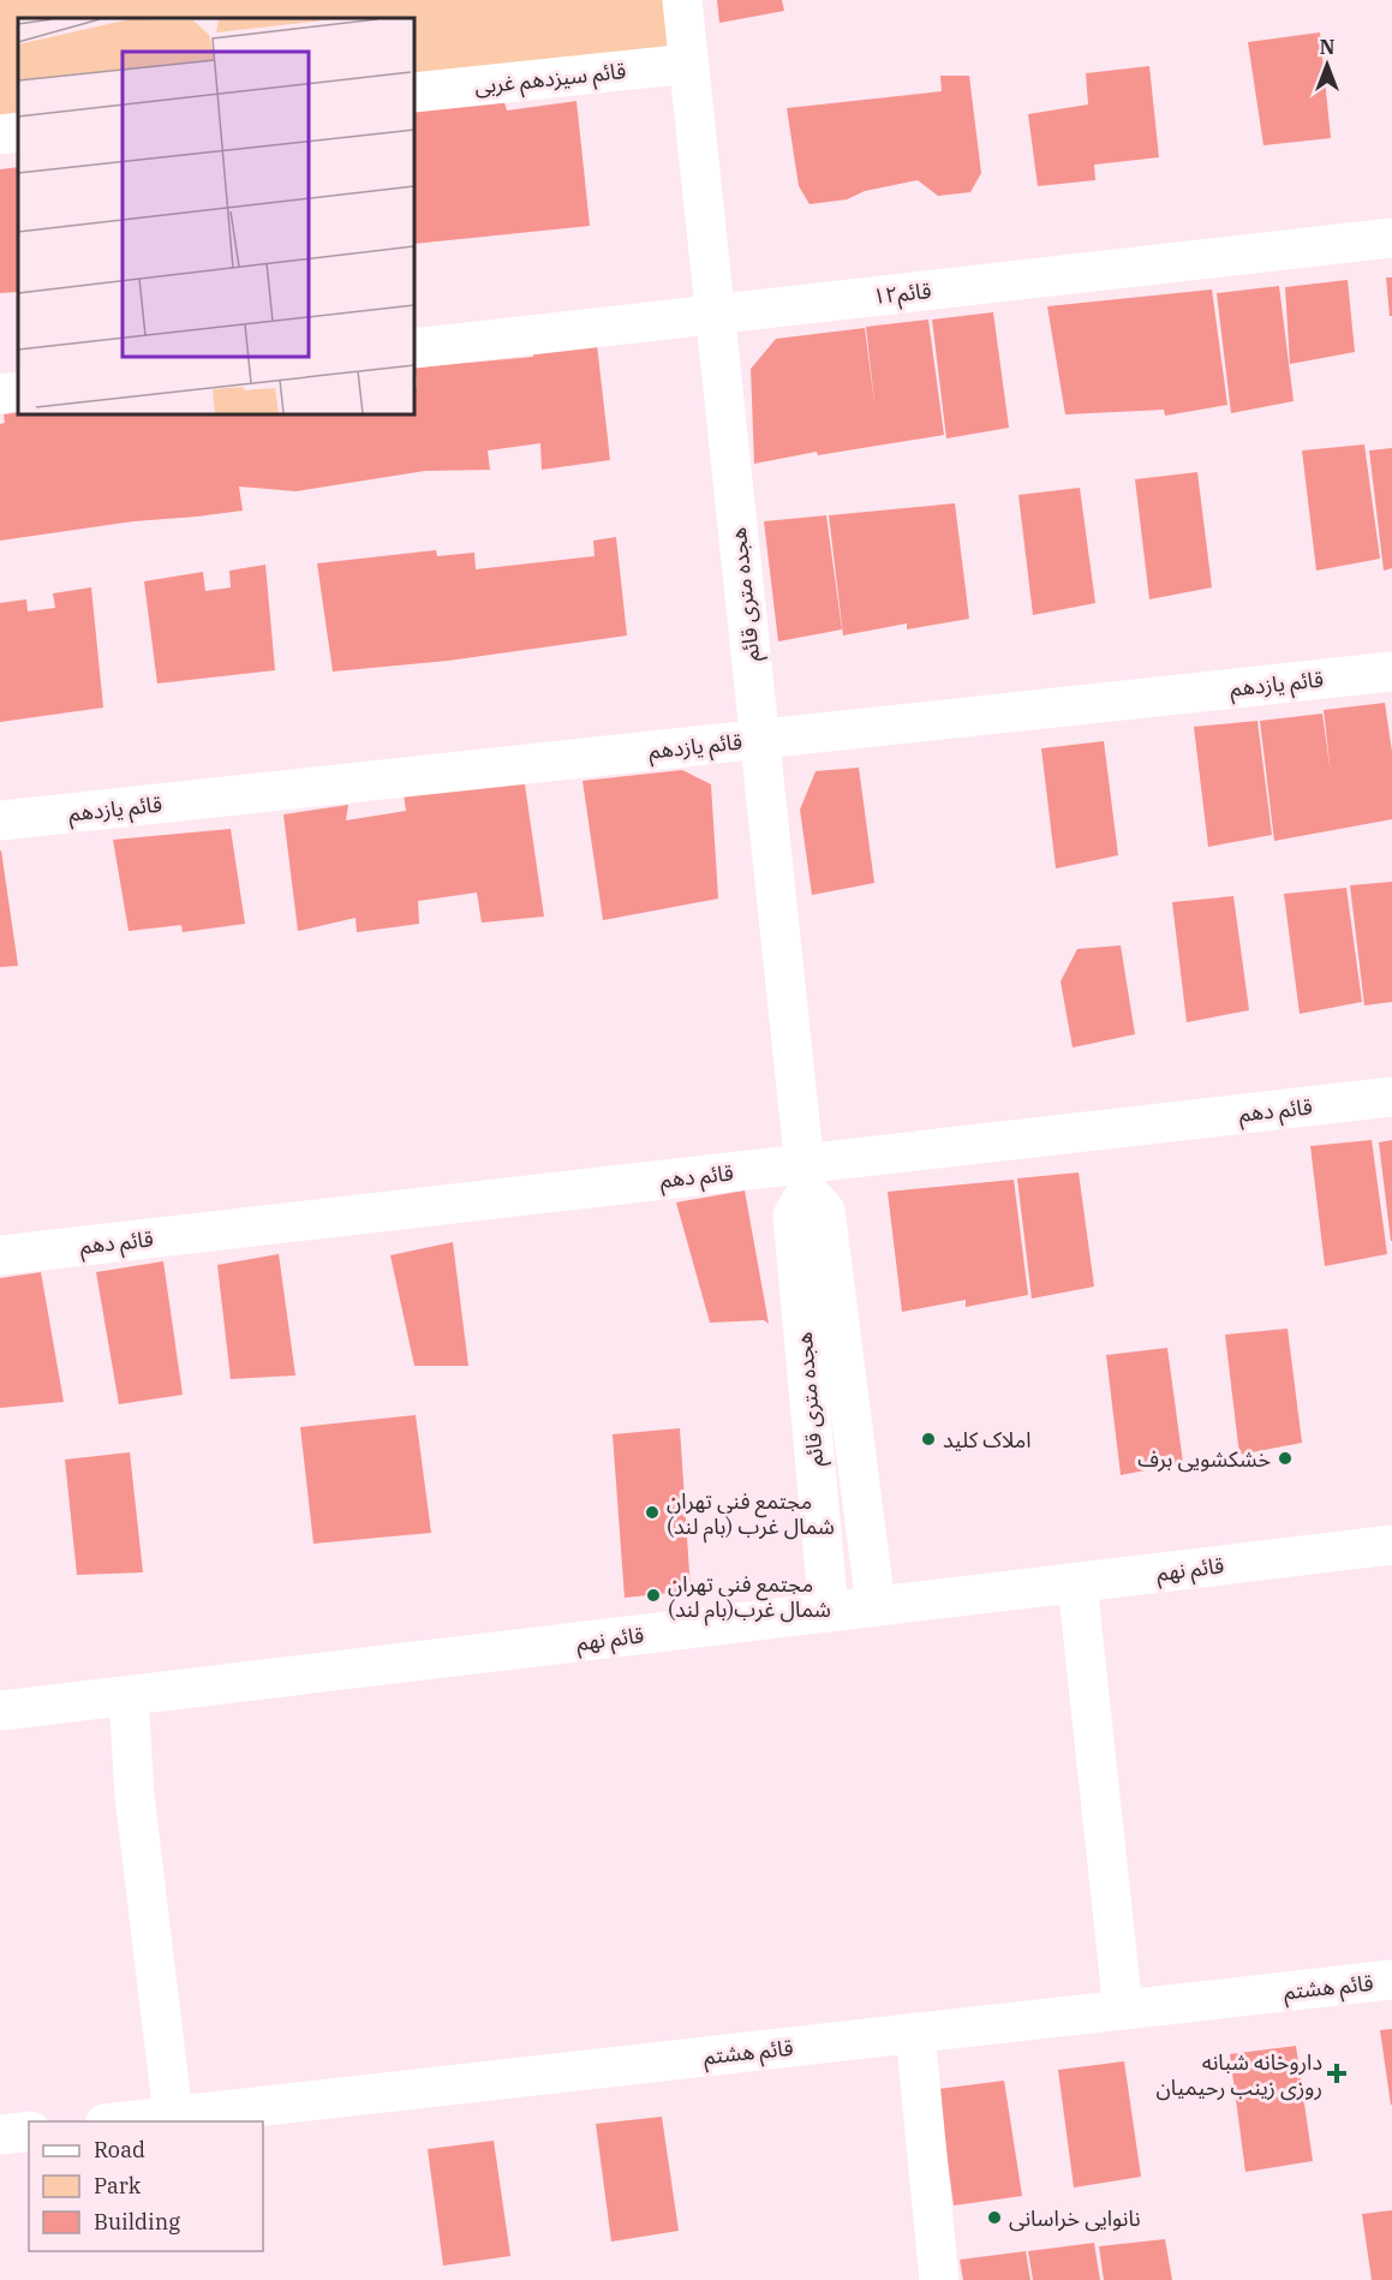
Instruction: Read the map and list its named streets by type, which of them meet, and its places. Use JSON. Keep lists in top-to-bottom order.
{
  "streets": {
    "street": [
      "قائم سیزدهم غربی",
      "قائم۱۲",
      "هجده متری قائم",
      "قائم یازدهم",
      "قائم دهم",
      "قائم نهم",
      "قائم هشتم"
    ]
  },
  "crossings": [
    ["قائم سیزدهم غربی", "هجده متری قائم"],
    ["قائم۱۲", "هجده متری قائم"],
    ["هجده متری قائم", "قائم یازدهم"],
    ["هجده متری قائم", "قائم دهم"],
    ["هجده متری قائم", "قائم نهم"]
  ],
  "places": {
    "other": [
      "املاک کلید",
      "خشکشویی برف",
      "مجتمع فنی تهران شمال غرب (بام لند)",
      "مجتمع فنی تهران شمال غرب(بام لند)",
      "نانوایی خراسانی"
    ],
    "health": ["داروخانه شبانه روزی زینب رحیمیان"]
  },
  "legend": ["Road", "Park", "Building"],
  "north": "top"
}
